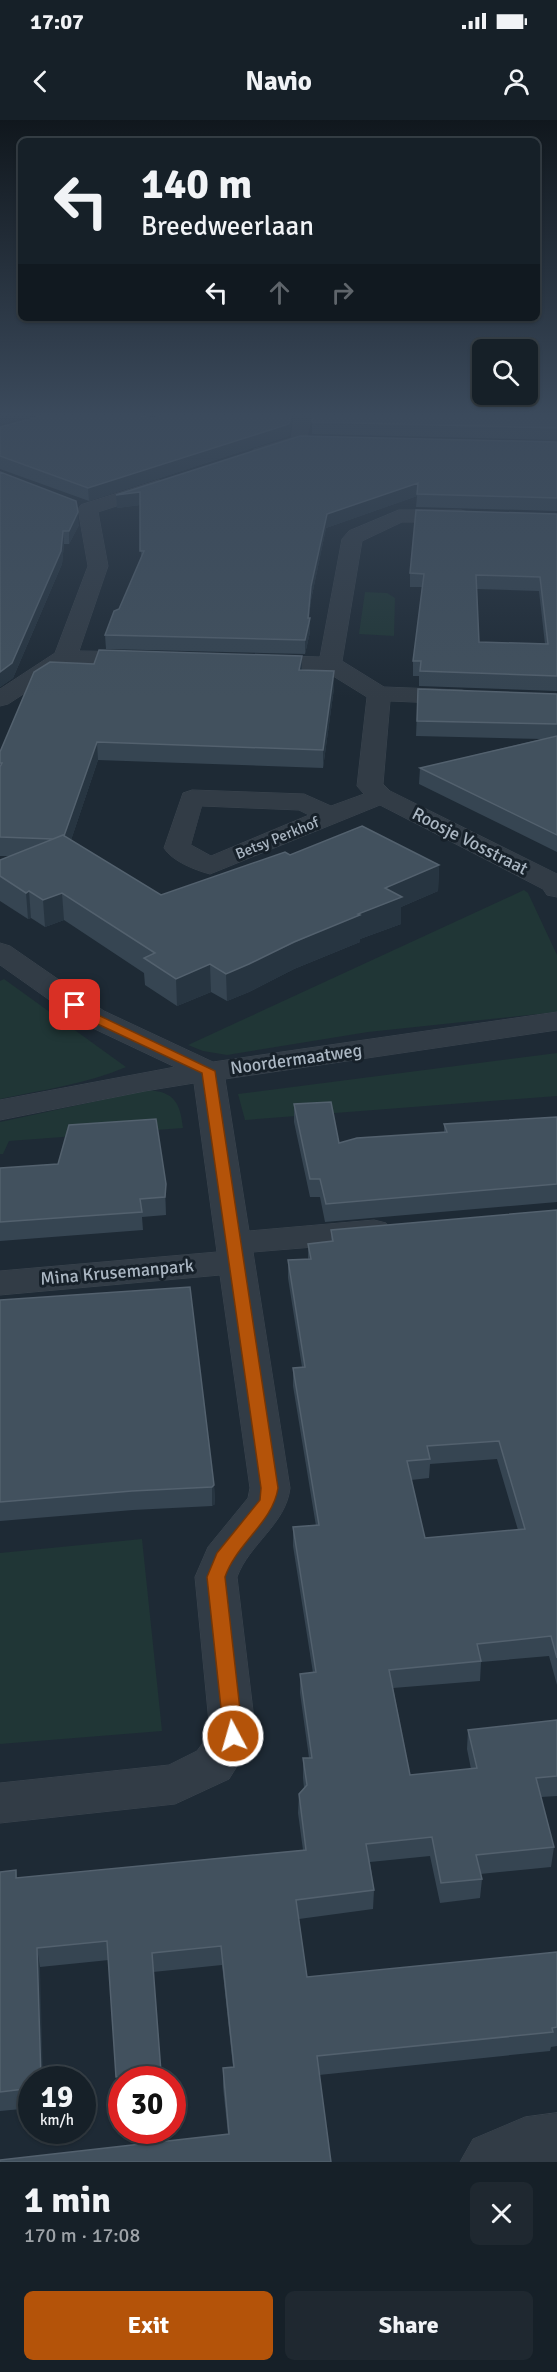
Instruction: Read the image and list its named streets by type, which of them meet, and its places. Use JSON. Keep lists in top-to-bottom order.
{
  "streets": {
    "street": [
      "Betsy Perkhof",
      "Roosje Vosstraat",
      "Noordermaatweg",
      "Mina Krusemanpark"
    ]
  },
  "page": {
    "status": "17:07",
    "header": "Navio",
    "turn": ["140 m", "Breedweerlaan"],
    "speed": "19 km/h",
    "limit": "30",
    "heading": ["1 min", "170 m · 17:08"],
    "buttons": ["Exit", "Share"]
  }
}
